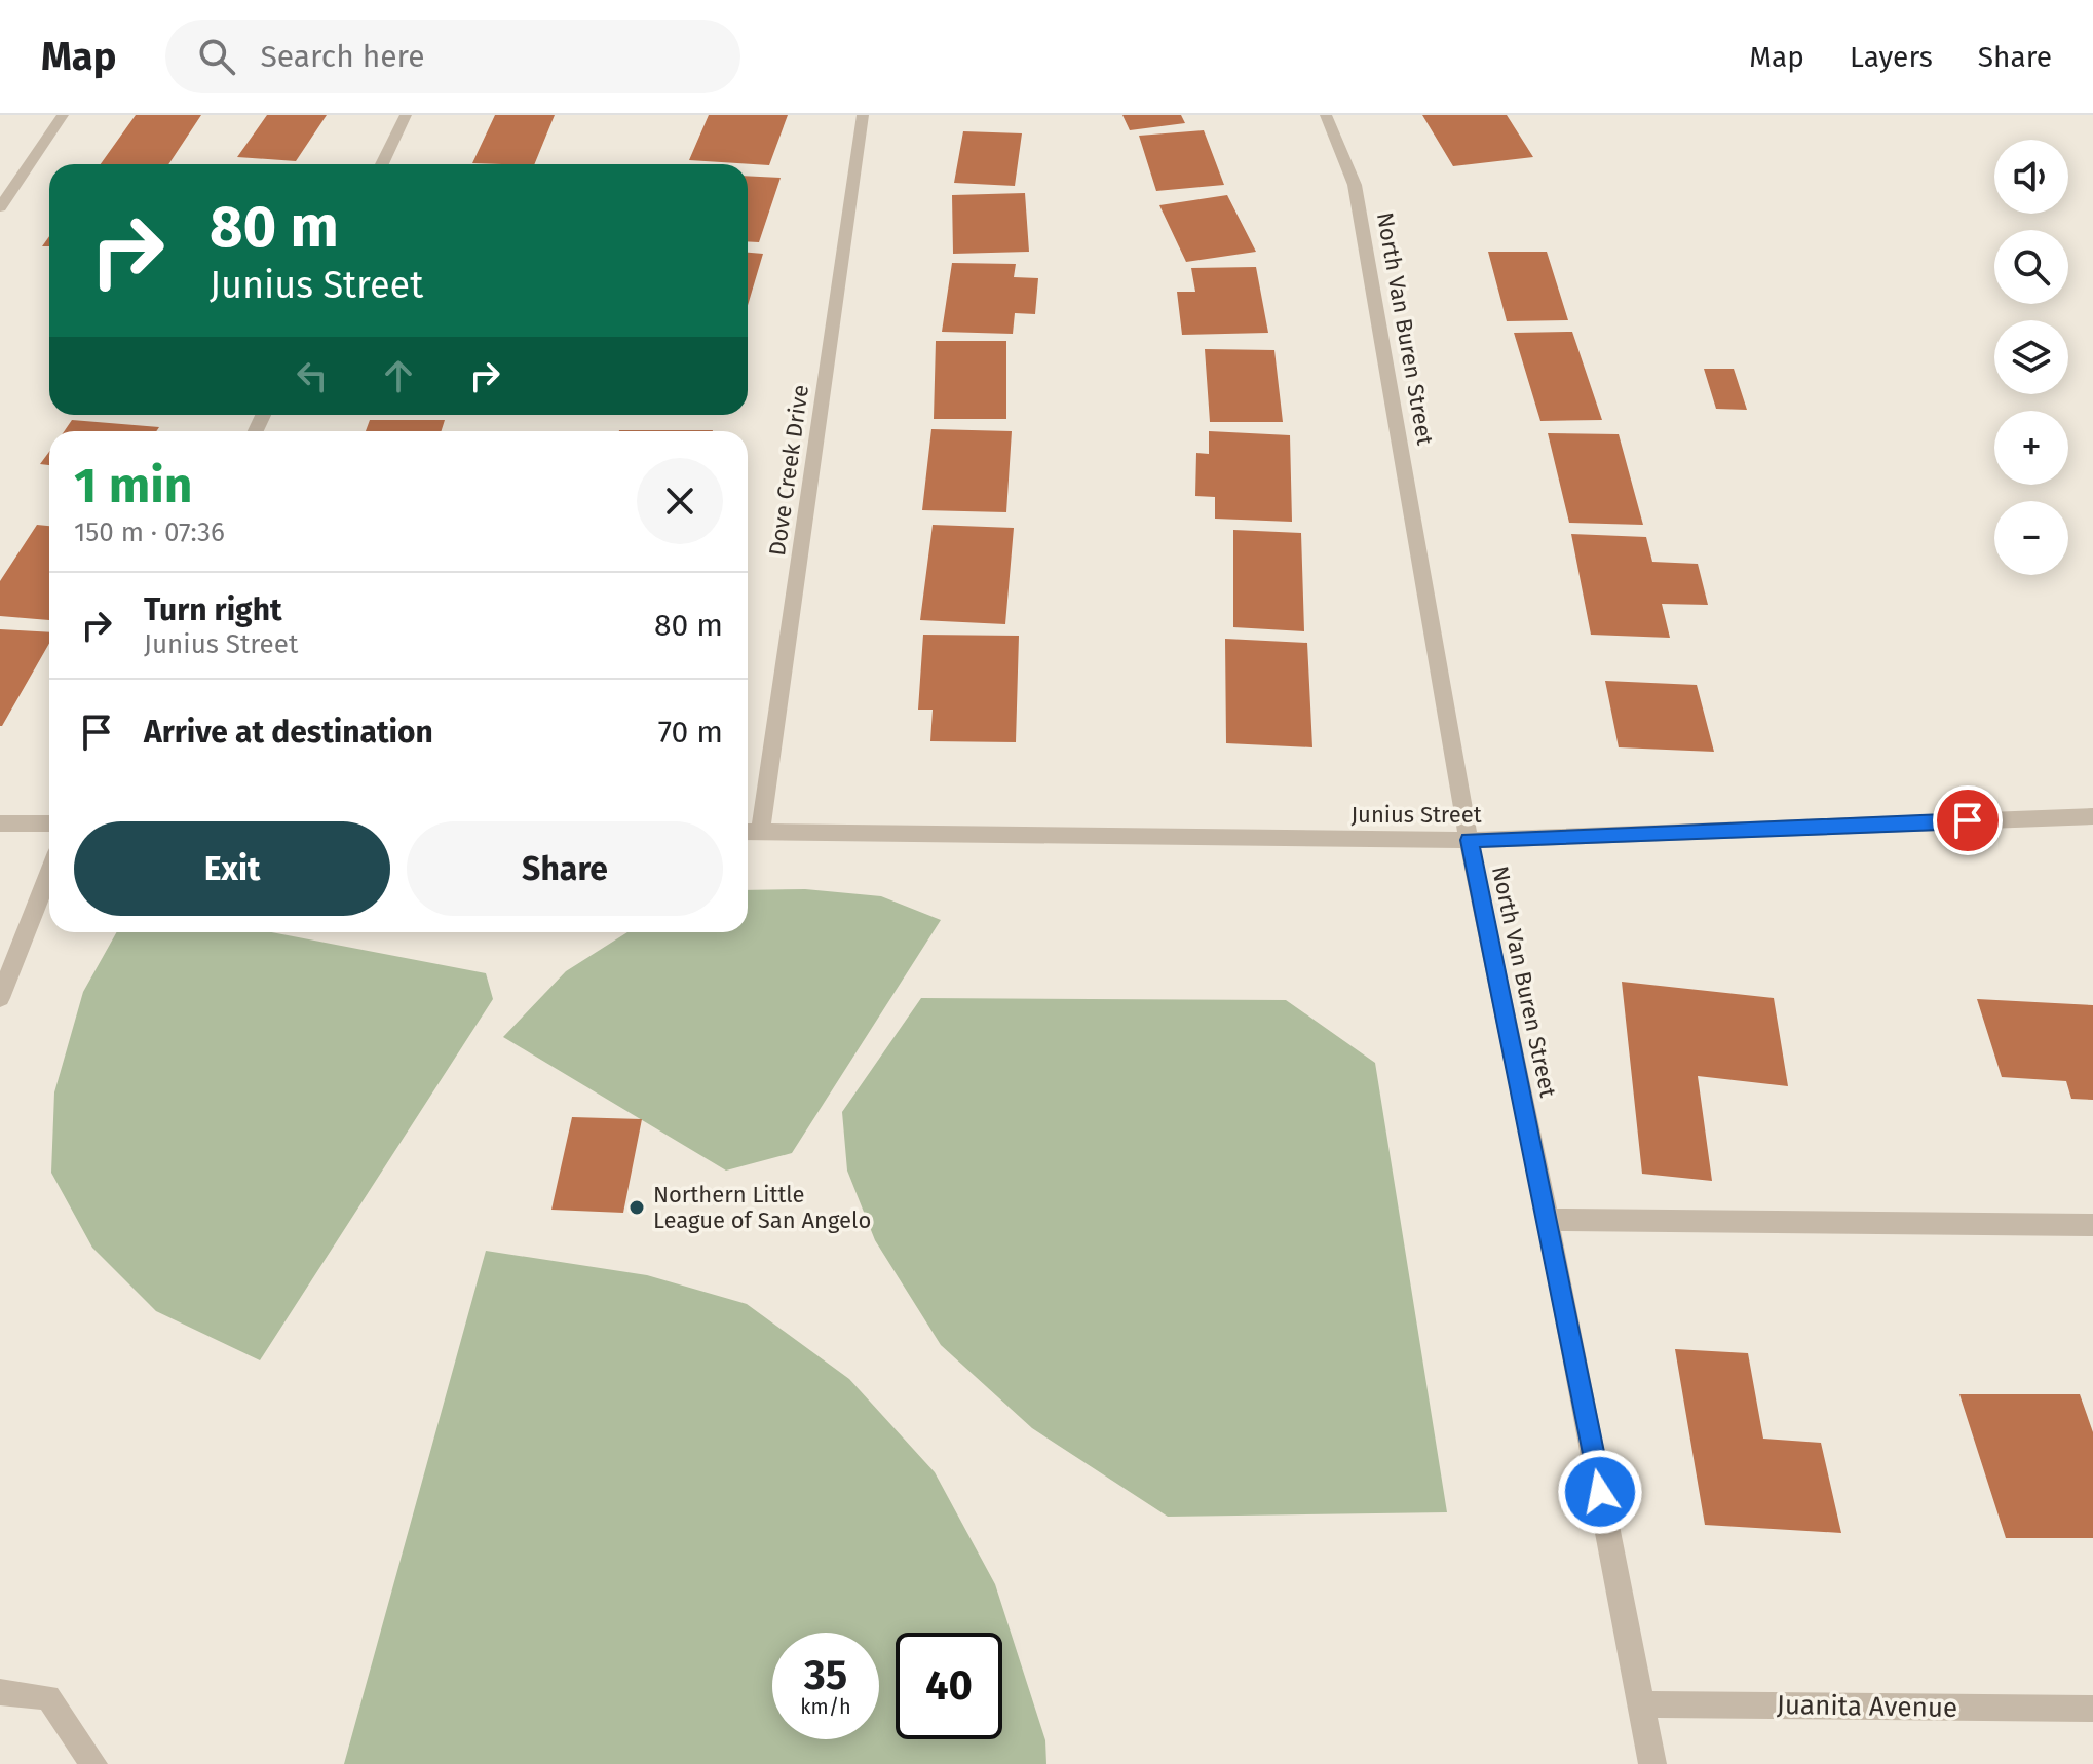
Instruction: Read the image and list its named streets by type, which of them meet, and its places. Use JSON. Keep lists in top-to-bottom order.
{
  "streets": {
    "street": [
      "North Van Buren Street",
      "Dove Creek Drive",
      "Junius Street",
      "Juanita Avenue"
    ]
  },
  "crossings": [
    ["North Van Buren Street", "Junius Street"],
    ["North Van Buren Street", "Juanita Avenue"],
    ["Dove Creek Drive", "Junius Street"]
  ],
  "places": ["Northern Little League of San Angelo"],
  "page": {
    "header": "Map",
    "search": "Search here",
    "nav": ["Map", "Layers", "Share"],
    "map_buttons": ["+", "−"],
    "turn": ["80 m", "Junius Street"],
    "heading": ["1 min", "150 m · 07:36"],
    "list": [
      {
        "name": "Turn right",
        "note": "Junius Street",
        "value": "80 m"
      },
      {
        "name": "Arrive at destination",
        "value": "70 m"
      }
    ],
    "buttons": ["Exit", "Share"],
    "speed": "35 km/h",
    "limit": "40"
  }
}
